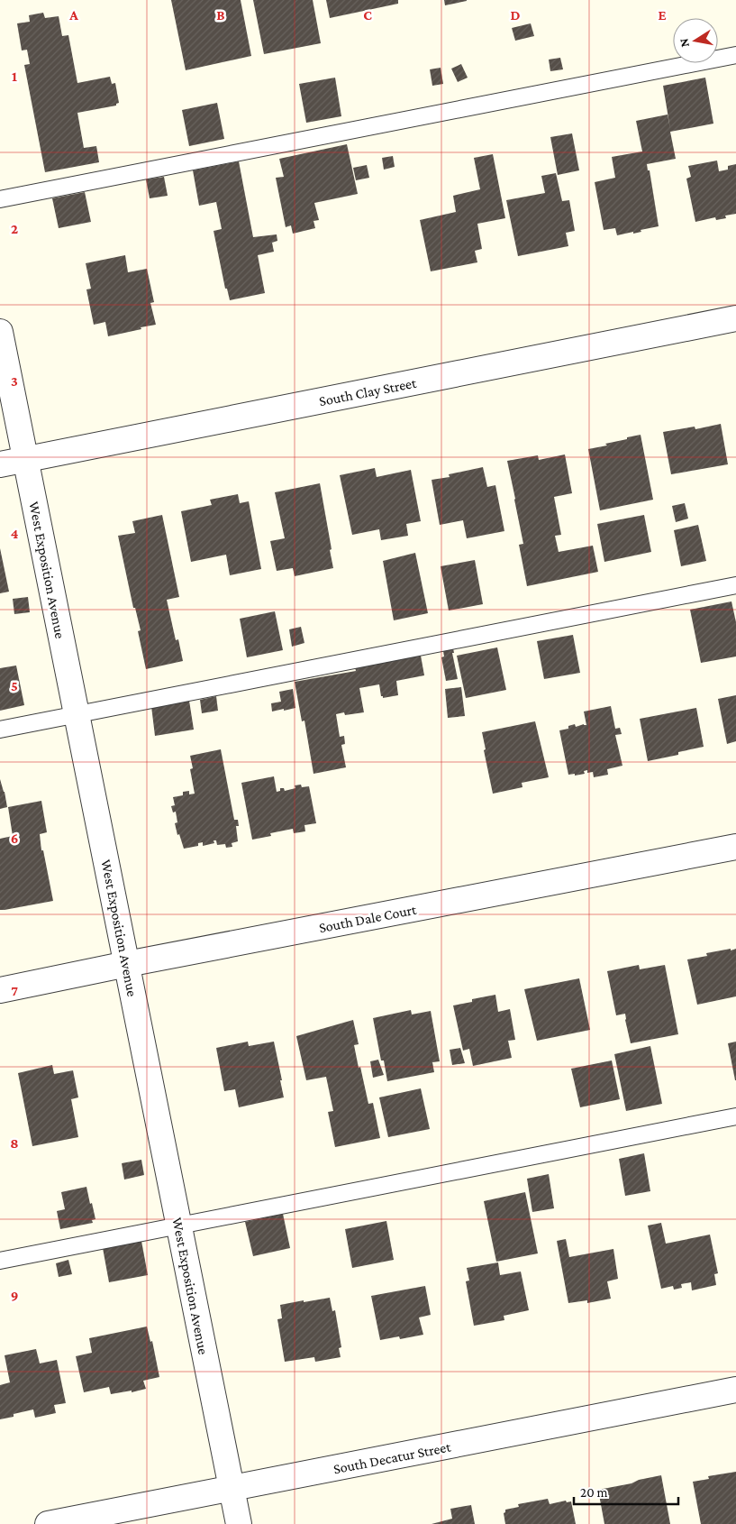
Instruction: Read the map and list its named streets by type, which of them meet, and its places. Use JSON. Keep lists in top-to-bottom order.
{
  "streets": {
    "street": [
      "South Clay Street",
      "West Exposition Avenue",
      "South Dale Court",
      "South Decatur Street"
    ]
  },
  "crossings": [
    ["South Clay Street", "West Exposition Avenue"],
    ["West Exposition Avenue", "South Dale Court"],
    ["West Exposition Avenue", "South Decatur Street"]
  ],
  "scale_bar": "20 m",
  "north": "left",
  "grid": {
    "columns": [
      "A",
      "B",
      "C",
      "D",
      "E"
    ],
    "rows": [
      "1",
      "2",
      "3",
      "4",
      "5",
      "6",
      "7",
      "8",
      "9"
    ]
  }
}
